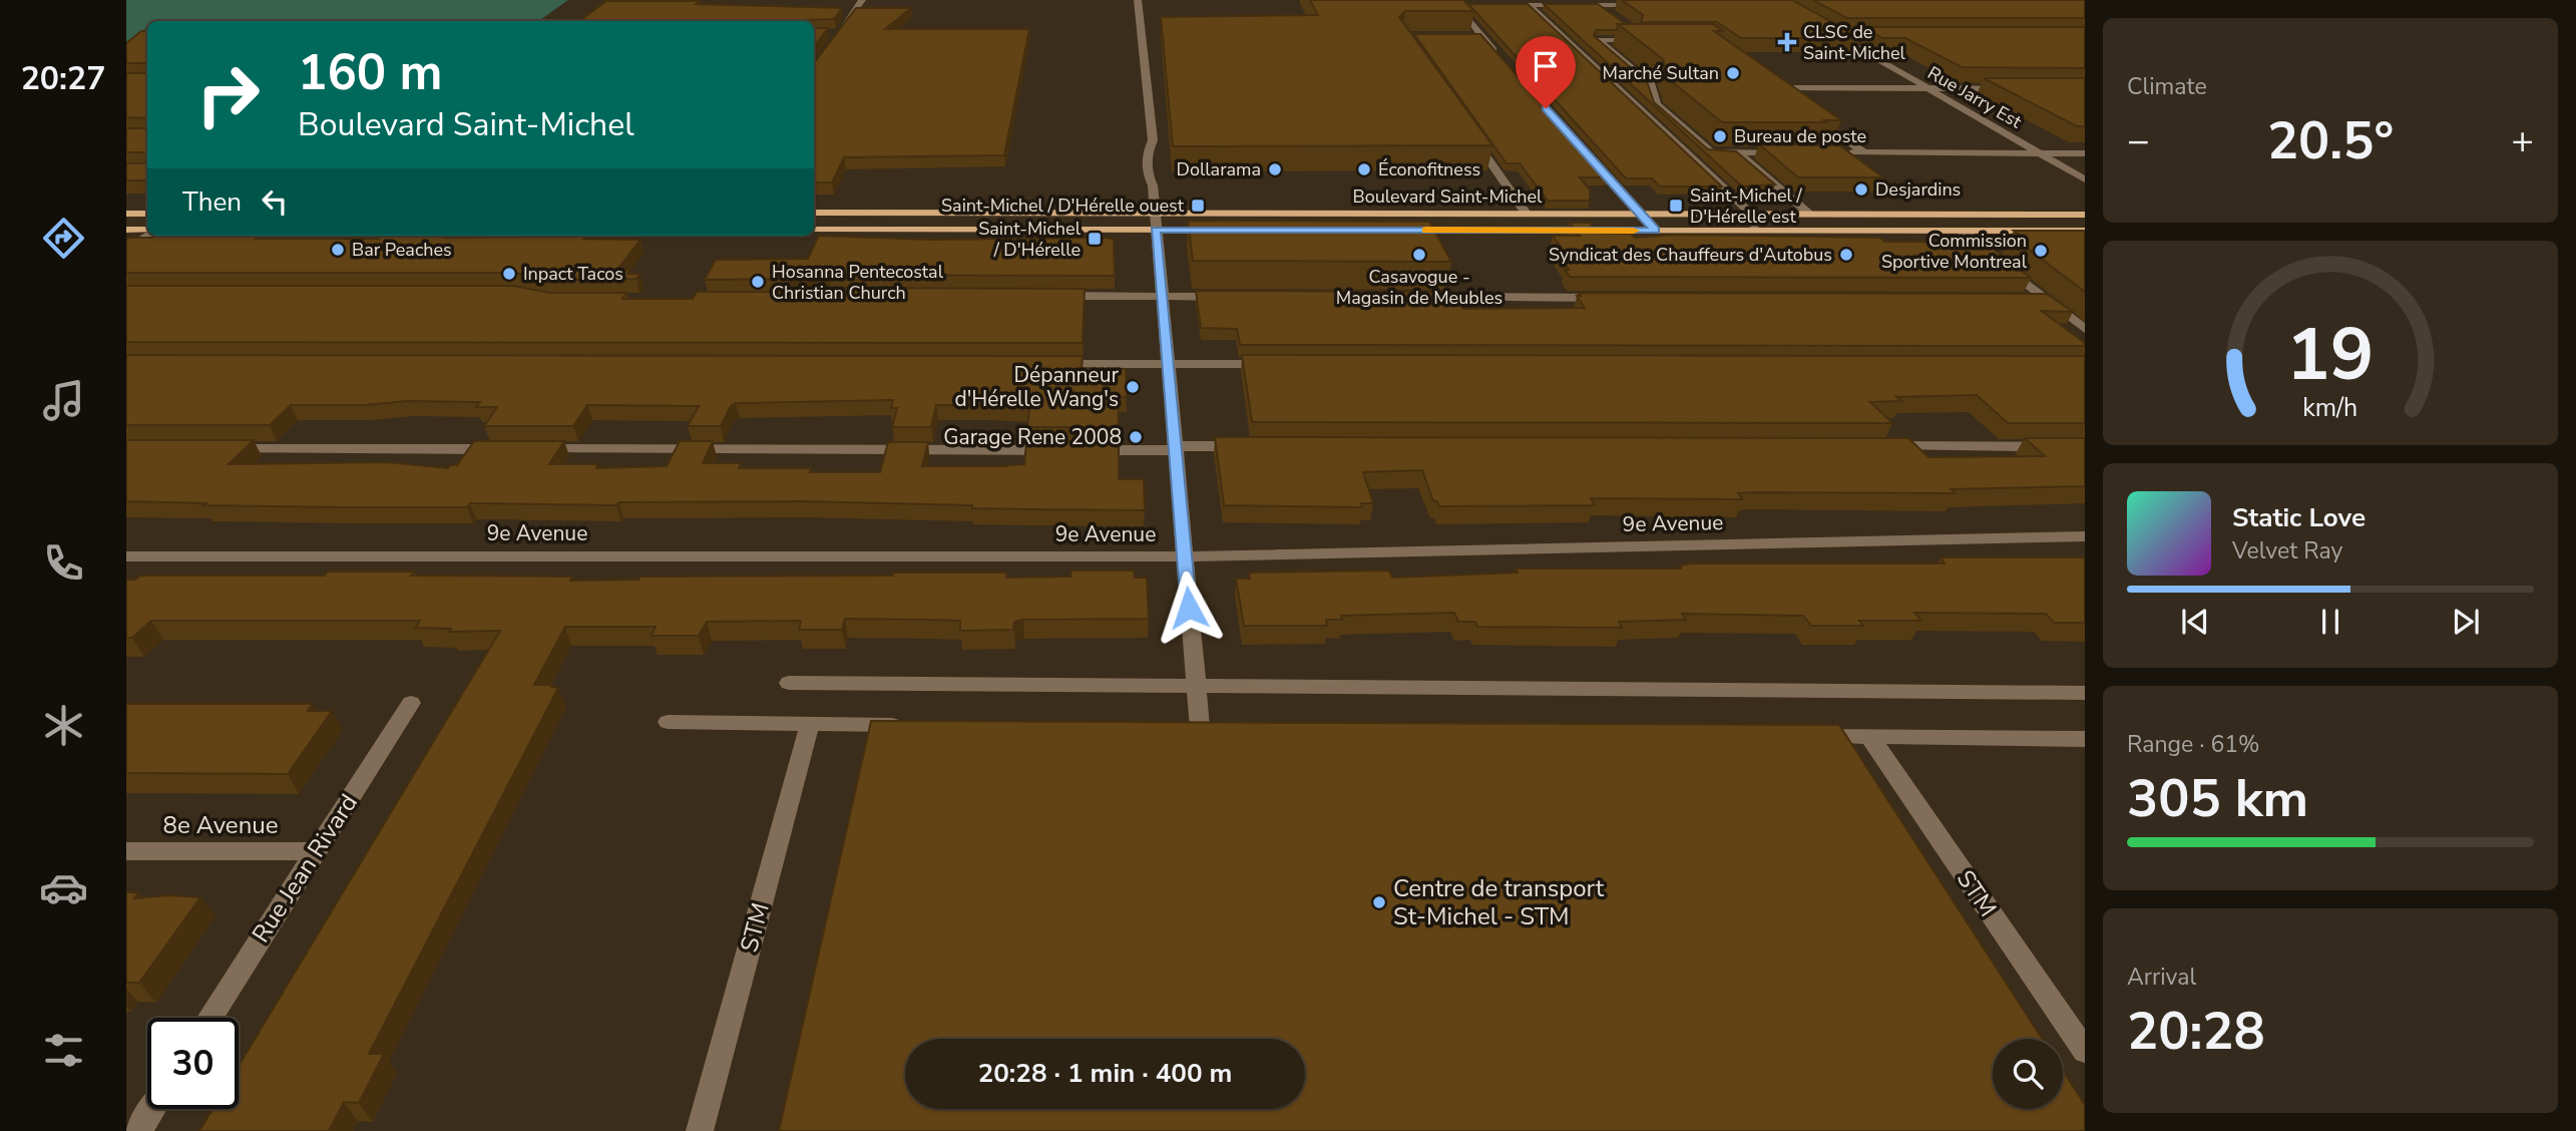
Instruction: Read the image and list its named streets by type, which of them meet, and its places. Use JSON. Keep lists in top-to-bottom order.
{
  "streets": {
    "main road": ["Boulevard Saint-Michel"],
    "street": [
      "Rue Jarry Est",
      "9e Avenue",
      "8e Avenue",
      "Rue Jean Rivard",
      "STM"
    ]
  },
  "crossings": [
    ["8e Avenue", "Rue Jean Rivard"]
  ],
  "places": {
    "health": ["CLSC de Saint-Michel"],
    "other": [
      "Marché Sultan",
      "Bureau de poste",
      "Dollarama",
      "Éconofitness",
      "Desjardins",
      "Bar Peaches",
      "Commission Sportive Montreal",
      "Casavogue - Magasin de Meubles",
      "Syndicat des Chauffeurs d'Autobus",
      "Inpact Tacos",
      "Hosanna Pentecostal Christian Church",
      "Dépanneur d'Hérelle Wang's",
      "Garage Rene 2008",
      "Centre de transport St-Michel - STM"
    ],
    "transit": ["Saint-Michel / D'Hérelle ouest", "Saint-Michel / D'Hérelle est", "Saint-Michel / D'Hérelle"]
  },
  "page": {
    "tabs": "20:27",
    "tile": [
      "Climate",
      ["Range · 61%", "305 km"],
      ["Arrival", "20:28"]
    ],
    "turn": ["160 m", "Boulevard Saint-Michel"],
    "heat": ["−", "20.5°", "+"],
    "then": "Then",
    "song": ["Static Love", "Velvet Ray"],
    "limit": "30",
    "trip": "20:28 · 1 min · 400 m",
    "gauge": ["19", "km/h"]
  }
}
